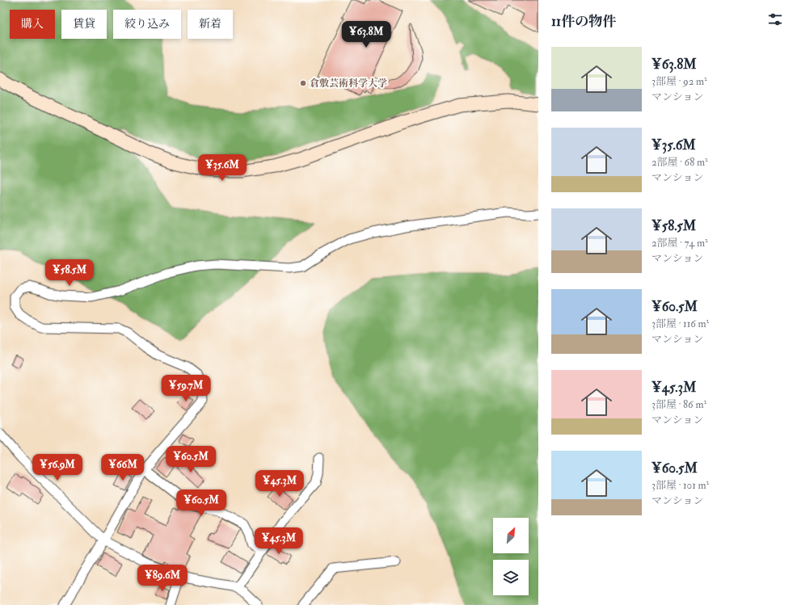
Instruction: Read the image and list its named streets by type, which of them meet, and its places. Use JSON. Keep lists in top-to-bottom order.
{
  "places": ["倉敷芸術科学大学"],
  "north": "top right",
  "page": {
    "heading": "11件の物件",
    "chip": [
      "購入",
      "賃貸",
      "絞り込み",
      "新着"
    ],
    "price": [
      "¥63.8M",
      "¥35.6M",
      "¥58.5M",
      "¥59.7M",
      "¥60.5M",
      "¥56.9M",
      "¥66M",
      "¥45.3M",
      "¥60.5M",
      "¥45.3M",
      "¥89.6M"
    ],
    "list": [
      {
        "name": "¥63.8M",
        "note": "3部屋 · 92 m² · マンション"
      },
      {
        "name": "¥35.6M",
        "note": "2部屋 · 68 m² · マンション"
      },
      {
        "name": "¥58.5M",
        "note": "2部屋 · 74 m² · マンション"
      },
      {
        "name": "¥60.5M",
        "note": "3部屋 · 116 m² · マンション"
      },
      {
        "name": "¥45.3M",
        "note": "3部屋 · 86 m² · マンション"
      },
      {
        "name": "¥60.5M",
        "note": "3部屋 · 101 m² · マンション"
      }
    ]
  }
}
